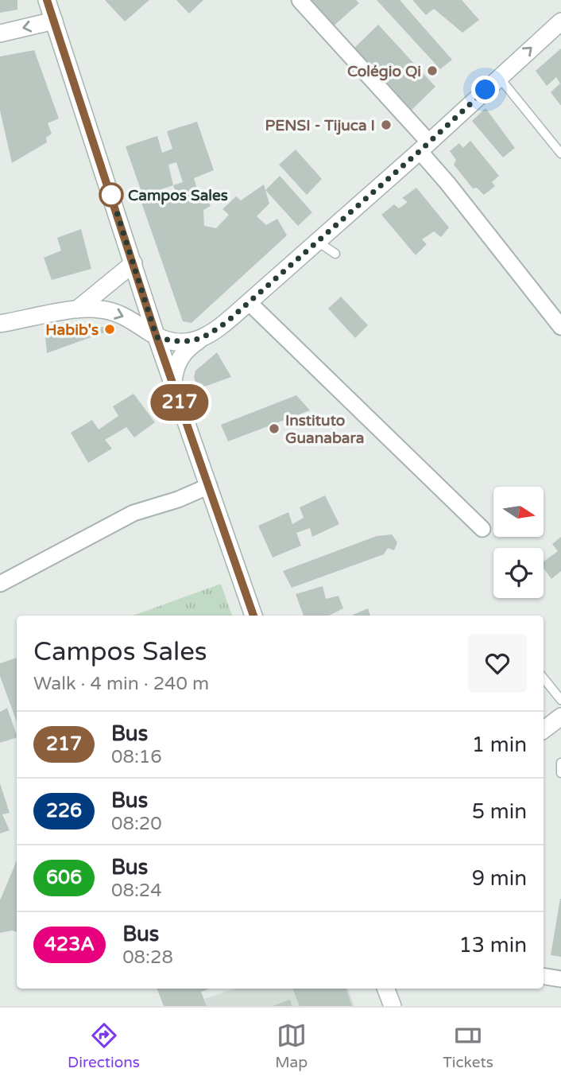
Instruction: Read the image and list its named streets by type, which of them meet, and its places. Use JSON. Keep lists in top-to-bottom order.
{
  "places": [
    "Colégio Qi",
    "PENSI - Tijuca I",
    "Campos Sales",
    "Habib's",
    "Instituto Guanabara"
  ],
  "lines": ["bus line 217"],
  "north": "right",
  "page": {
    "on_map": "217",
    "heading": ["Campos Sales", "Walk · 4 min · 240 m"],
    "list": [
      {
        "mark": "217",
        "name": "Bus",
        "note": "08:16",
        "value": "1 min"
      },
      {
        "mark": "226",
        "name": "Bus",
        "note": "08:20",
        "value": "5 min"
      },
      {
        "mark": "606",
        "name": "Bus",
        "note": "08:24",
        "value": "9 min"
      },
      {
        "mark": "423A",
        "name": "Bus",
        "note": "08:28",
        "value": "13 min"
      }
    ],
    "tabs": ["Directions", "Map", "Tickets"]
  }
}
